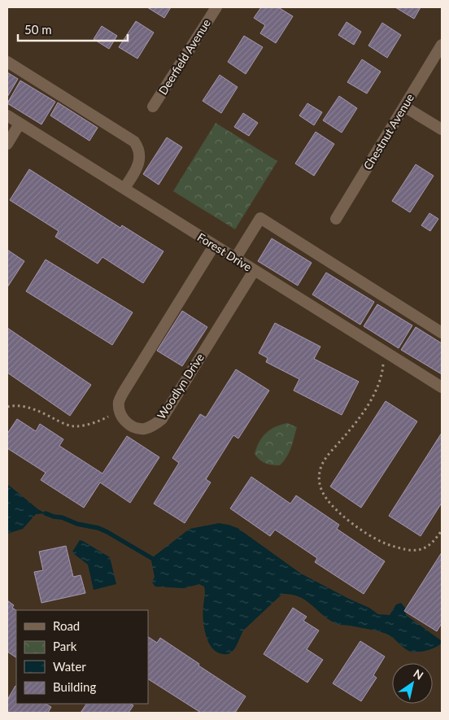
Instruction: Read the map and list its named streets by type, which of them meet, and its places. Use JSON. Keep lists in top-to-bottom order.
{
  "streets": {
    "street": [
      "Deerfield Avenue",
      "Chestnut Avenue",
      "Forest Drive",
      "Woodlyn Drive"
    ]
  },
  "crossings": [
    ["Forest Drive", "Woodlyn Drive"]
  ],
  "legend": [
    "Road",
    "Park",
    "Water",
    "Building"
  ],
  "scale_bar": "50 m",
  "north": "top right"
}
